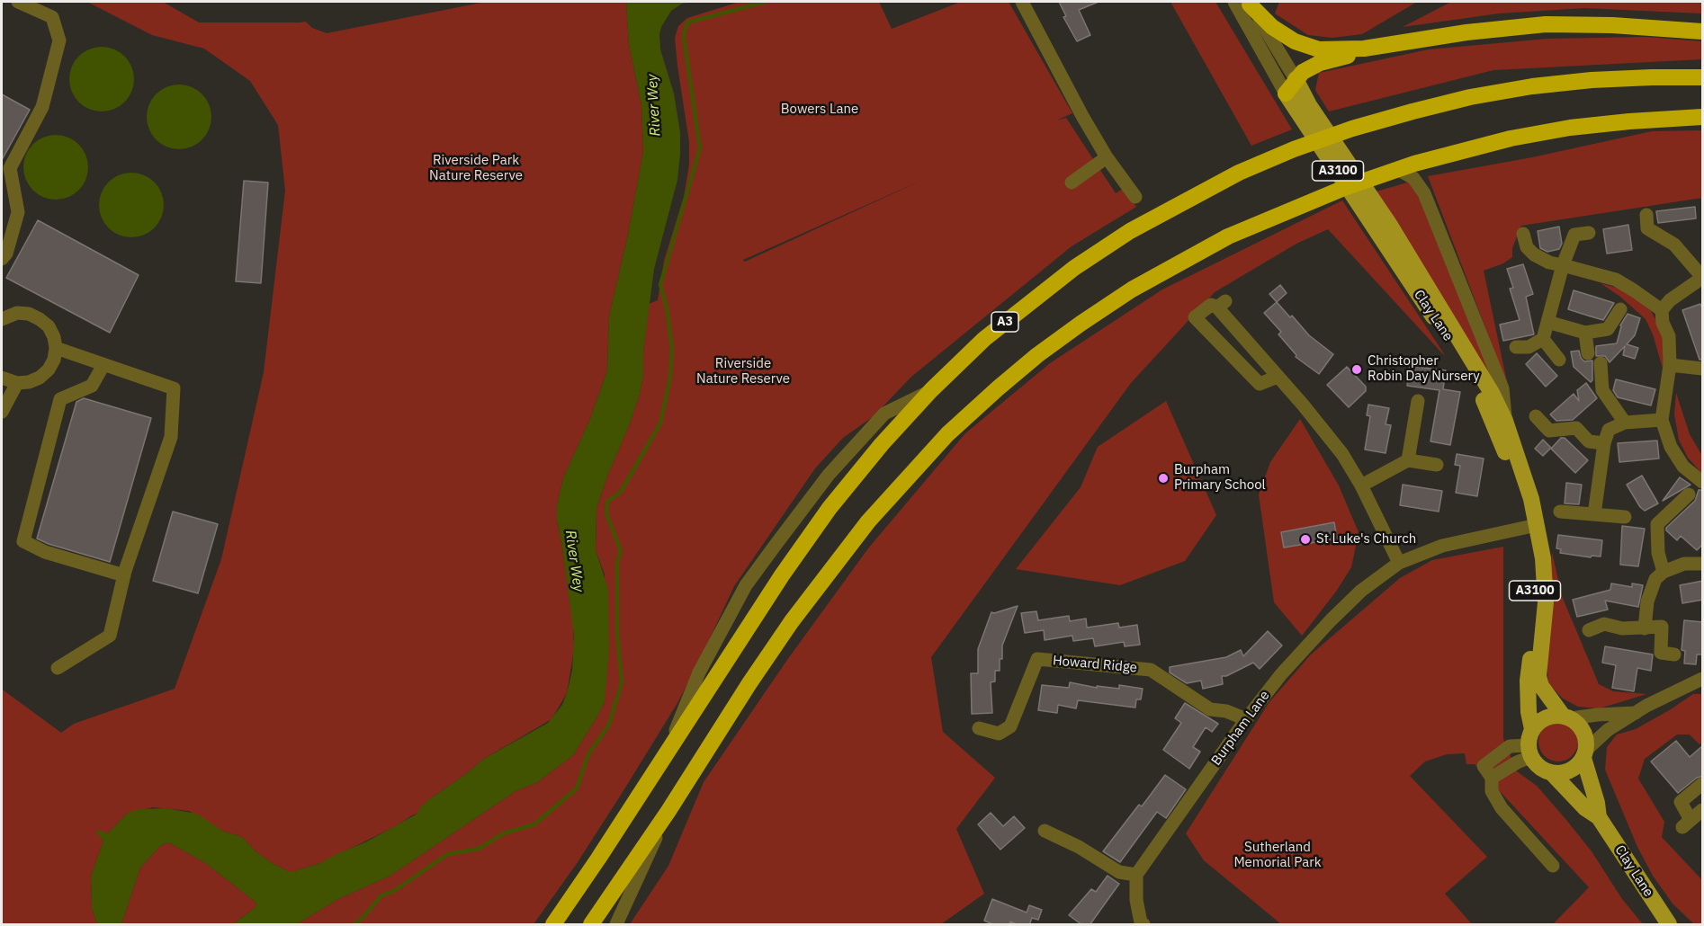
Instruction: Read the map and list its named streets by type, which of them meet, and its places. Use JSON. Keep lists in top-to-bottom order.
{
  "streets": {
    "highway": ["A3"],
    "main road": ["A3100", "Clay Lane"],
    "street": ["Howard Ridge", "Burpham Lane"]
  },
  "crossings": [
    ["Clay Lane", "Burpham Lane"],
    ["Howard Ridge", "Burpham Lane"]
  ],
  "water": ["River Wey"],
  "parks": [
    "Bowers Lane",
    "Riverside Park Nature Reserve",
    "Riverside Nature Reserve",
    "Sutherland Memorial Park"
  ],
  "places": ["Christopher Robin Day Nursery", "Burpham Primary School", "St Luke's Church"]
}
